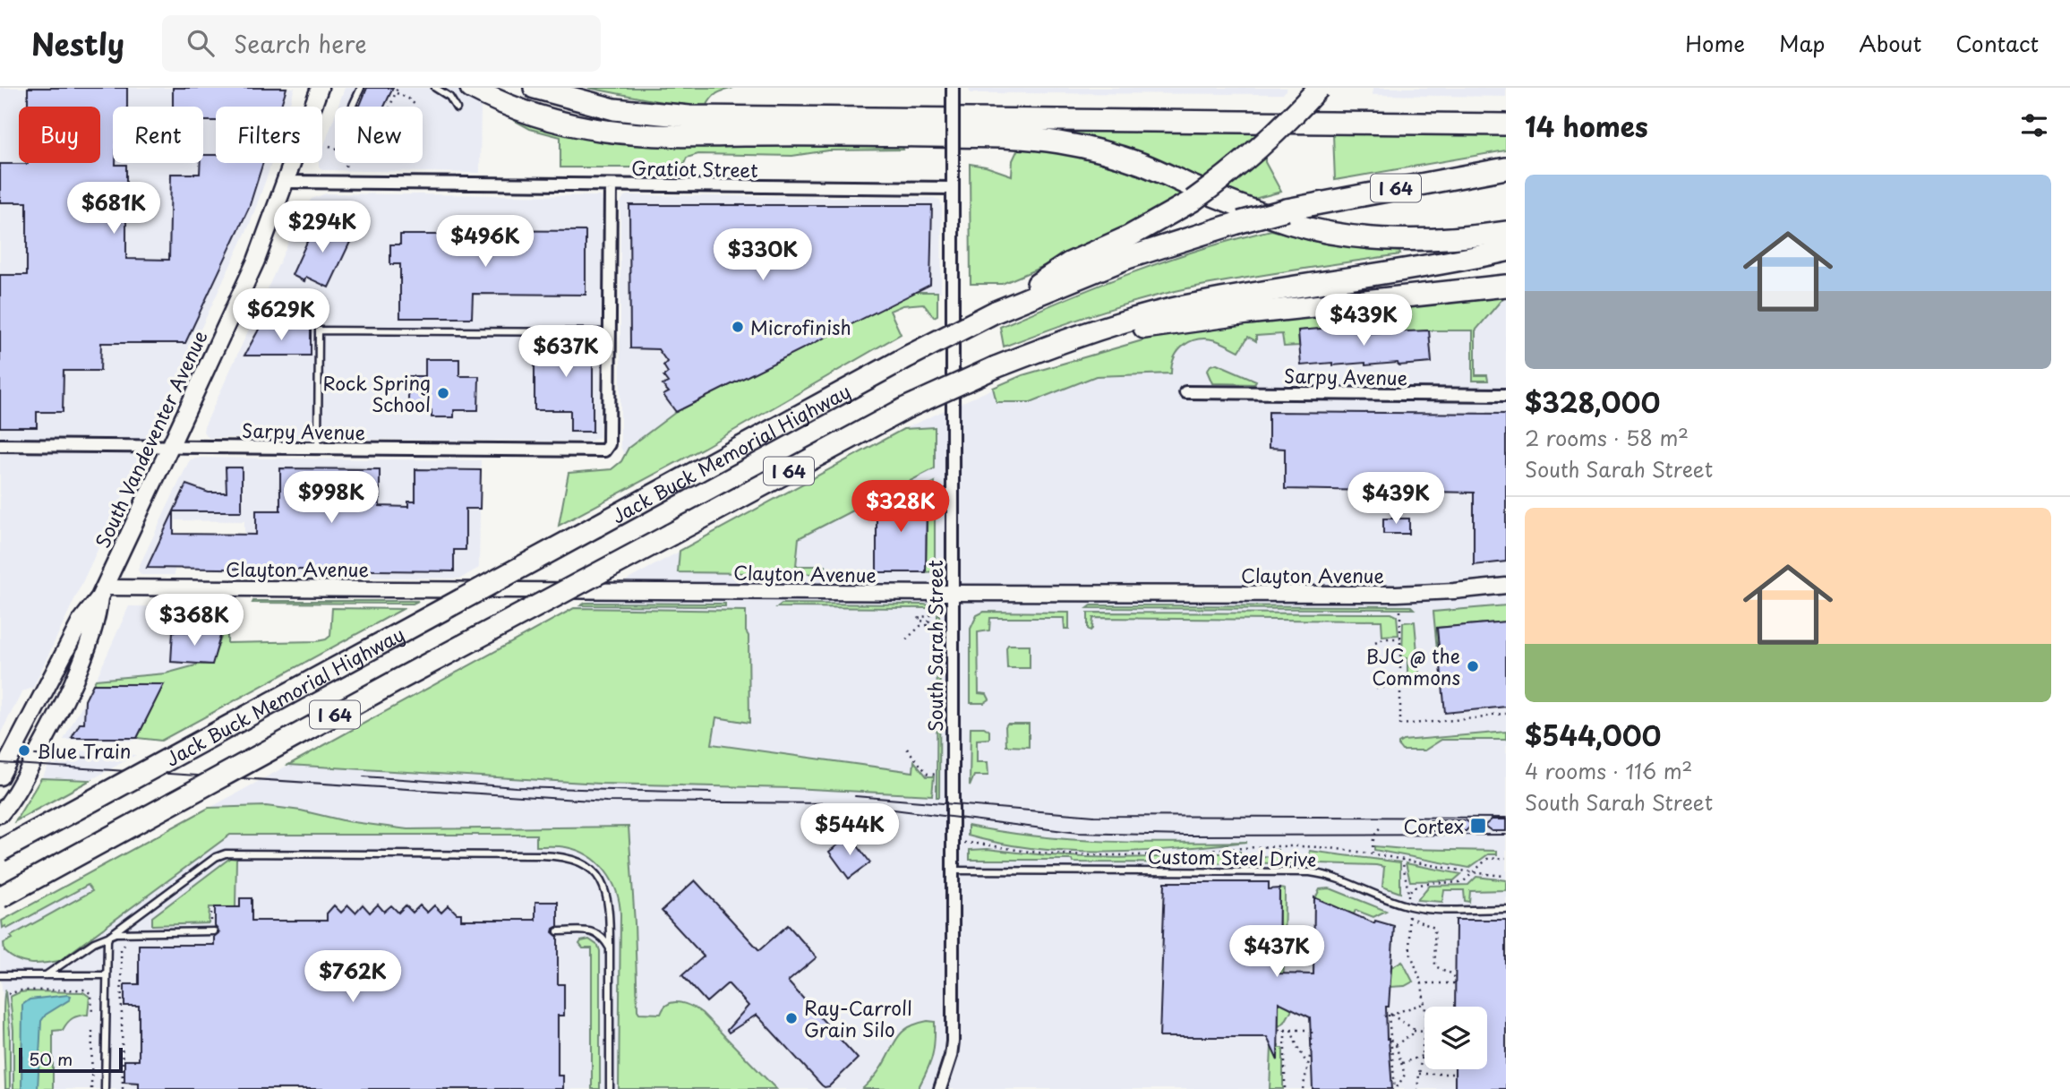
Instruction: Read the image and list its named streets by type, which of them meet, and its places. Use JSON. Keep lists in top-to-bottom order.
{
  "streets": {
    "highway": ["I 64", "Jack Buck Memorial Highway"],
    "main road": ["South Vandeventer Avenue"],
    "street": [
      "Gratiot Street",
      "Sarpy Avenue",
      "Clayton Avenue",
      "South Sarah Street"
    ],
    "lane": ["Custom Steel Drive"]
  },
  "crossings": [
    ["Gratiot Street", "South Vandeventer Avenue"],
    ["Gratiot Street", "South Sarah Street"],
    ["Sarpy Avenue", "South Vandeventer Avenue"],
    ["South Vandeventer Avenue", "Clayton Avenue"],
    ["Clayton Avenue", "South Sarah Street"],
    ["South Sarah Street", "Custom Steel Drive"]
  ],
  "places": {
    "other": [
      "Microfinish",
      "Rock Spring School",
      "BJC @ the Commons",
      "Blue Train",
      "Ray-Carroll Grain Silo"
    ],
    "transit": ["Cortex"]
  },
  "scale_bar": "50 m",
  "page": {
    "header": "Nestly",
    "search": "Search here",
    "nav": [
      "Home",
      "Map",
      "About",
      "Contact"
    ],
    "heading": "14 homes",
    "chip": [
      "Buy",
      "Rent",
      "Filters",
      "New"
    ],
    "list": [
      {
        "name": "$328,000",
        "note": "2 rooms · 58 m² · South Sarah Street"
      },
      {
        "name": "$544,000",
        "note": "4 rooms · 116 m² · South Sarah Street"
      }
    ],
    "price": [
      "$681K",
      "$294K",
      "$496K",
      "$330K",
      "$629K",
      "$439K",
      "$637K",
      "$998K",
      "$439K",
      "$328K",
      "$368K",
      "$544K",
      "$437K",
      "$762K"
    ],
    "scale": "50 m"
  }
}
